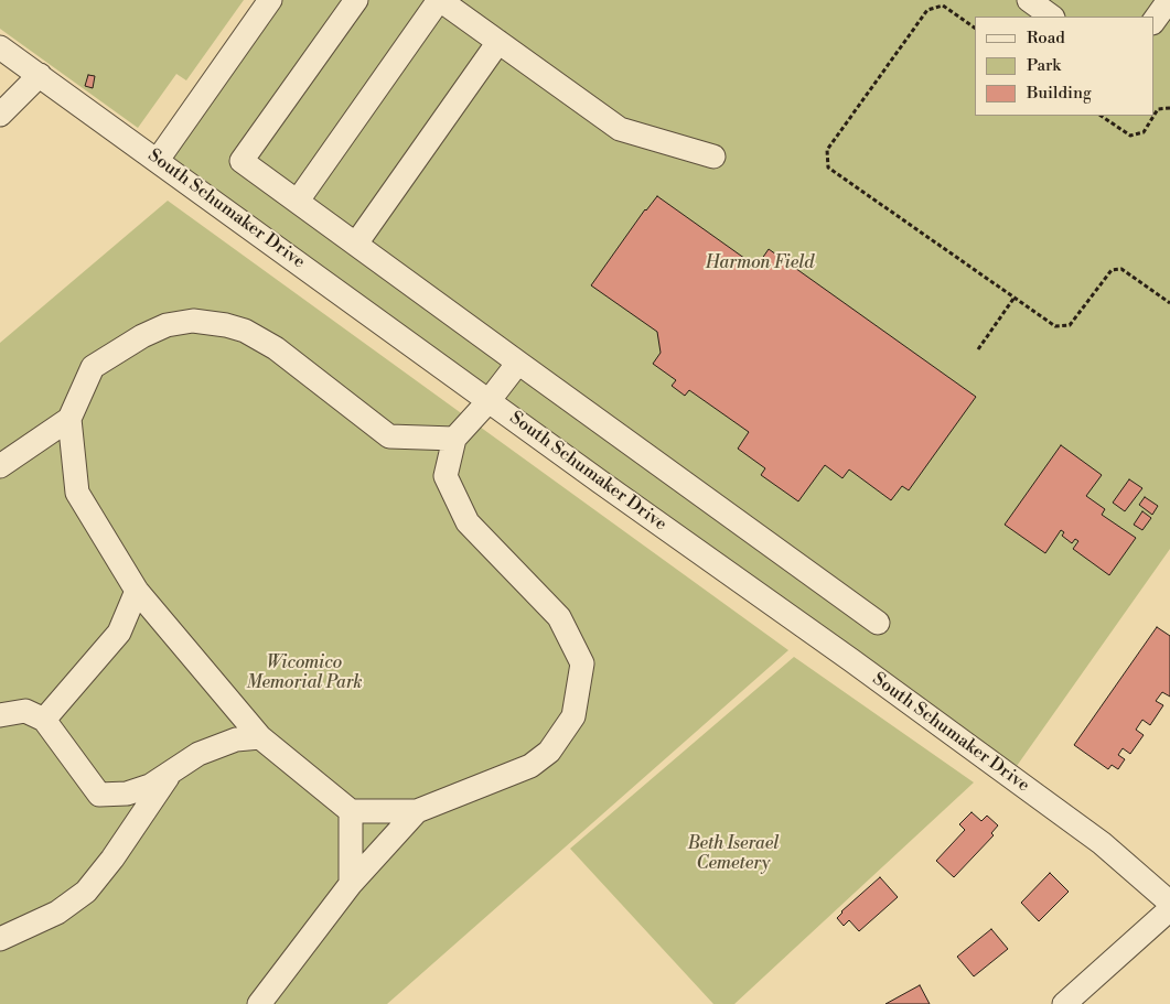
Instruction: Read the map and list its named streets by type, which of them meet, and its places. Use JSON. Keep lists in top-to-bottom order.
{
  "streets": {
    "street": ["South Schumaker Drive"]
  },
  "parks": ["Harmon Field", "Wicomico Memorial Park", "Beth Iserael Cemetery"],
  "legend": ["Road", "Park", "Building"]
}
